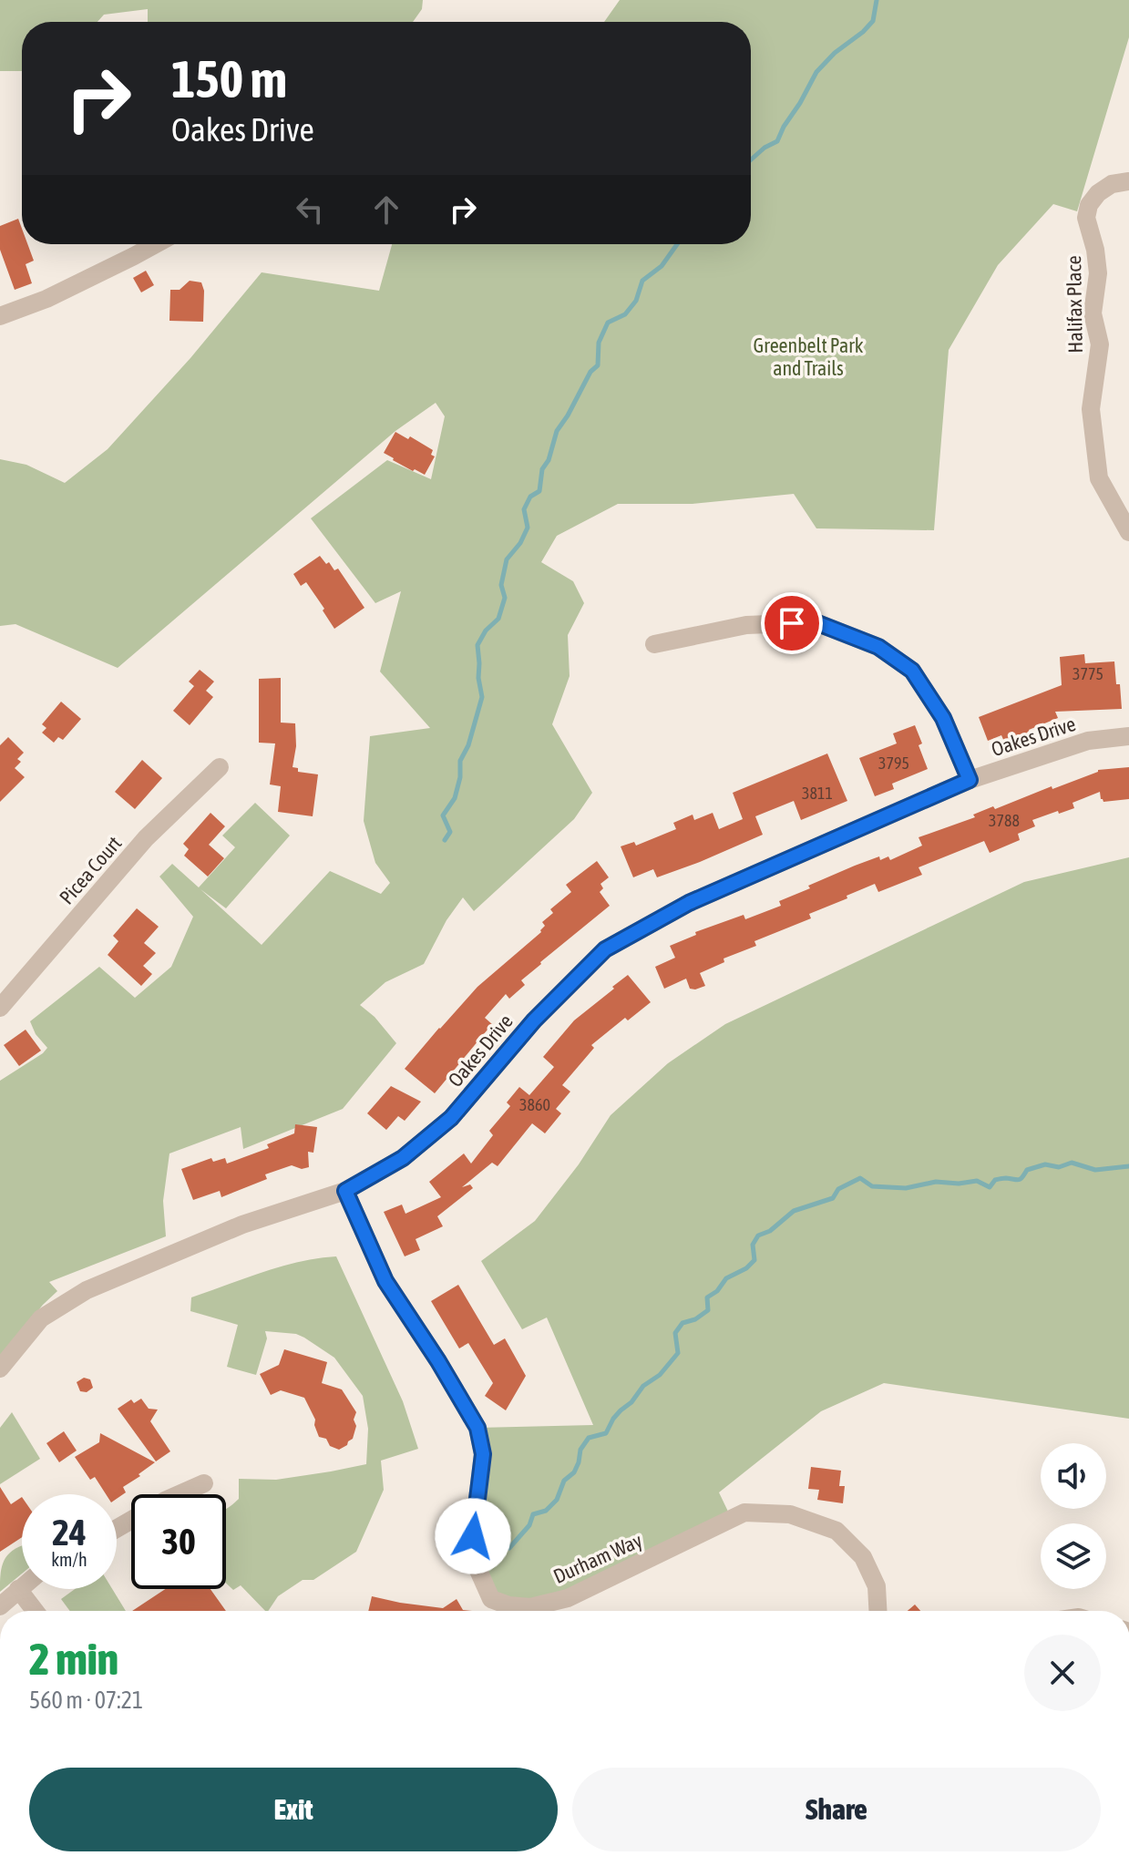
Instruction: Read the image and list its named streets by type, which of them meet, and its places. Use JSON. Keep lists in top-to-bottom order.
{
  "streets": {
    "street": [
      "Halifax Place",
      "Oakes Drive",
      "Picea Court",
      "Durham Way"
    ]
  },
  "crossings": [
    ["Oakes Drive", "Durham Way"]
  ],
  "parks": ["Greenbelt Park and Trails"],
  "house_numbers": [
    "3775",
    "3795",
    "3811",
    "3788",
    "3860"
  ],
  "page": {
    "turn": ["150 m", "Oakes Drive"],
    "speed": "24 km/h",
    "limit": "30",
    "heading": ["2 min", "560 m · 07:21"],
    "buttons": ["Exit", "Share"]
  }
}
